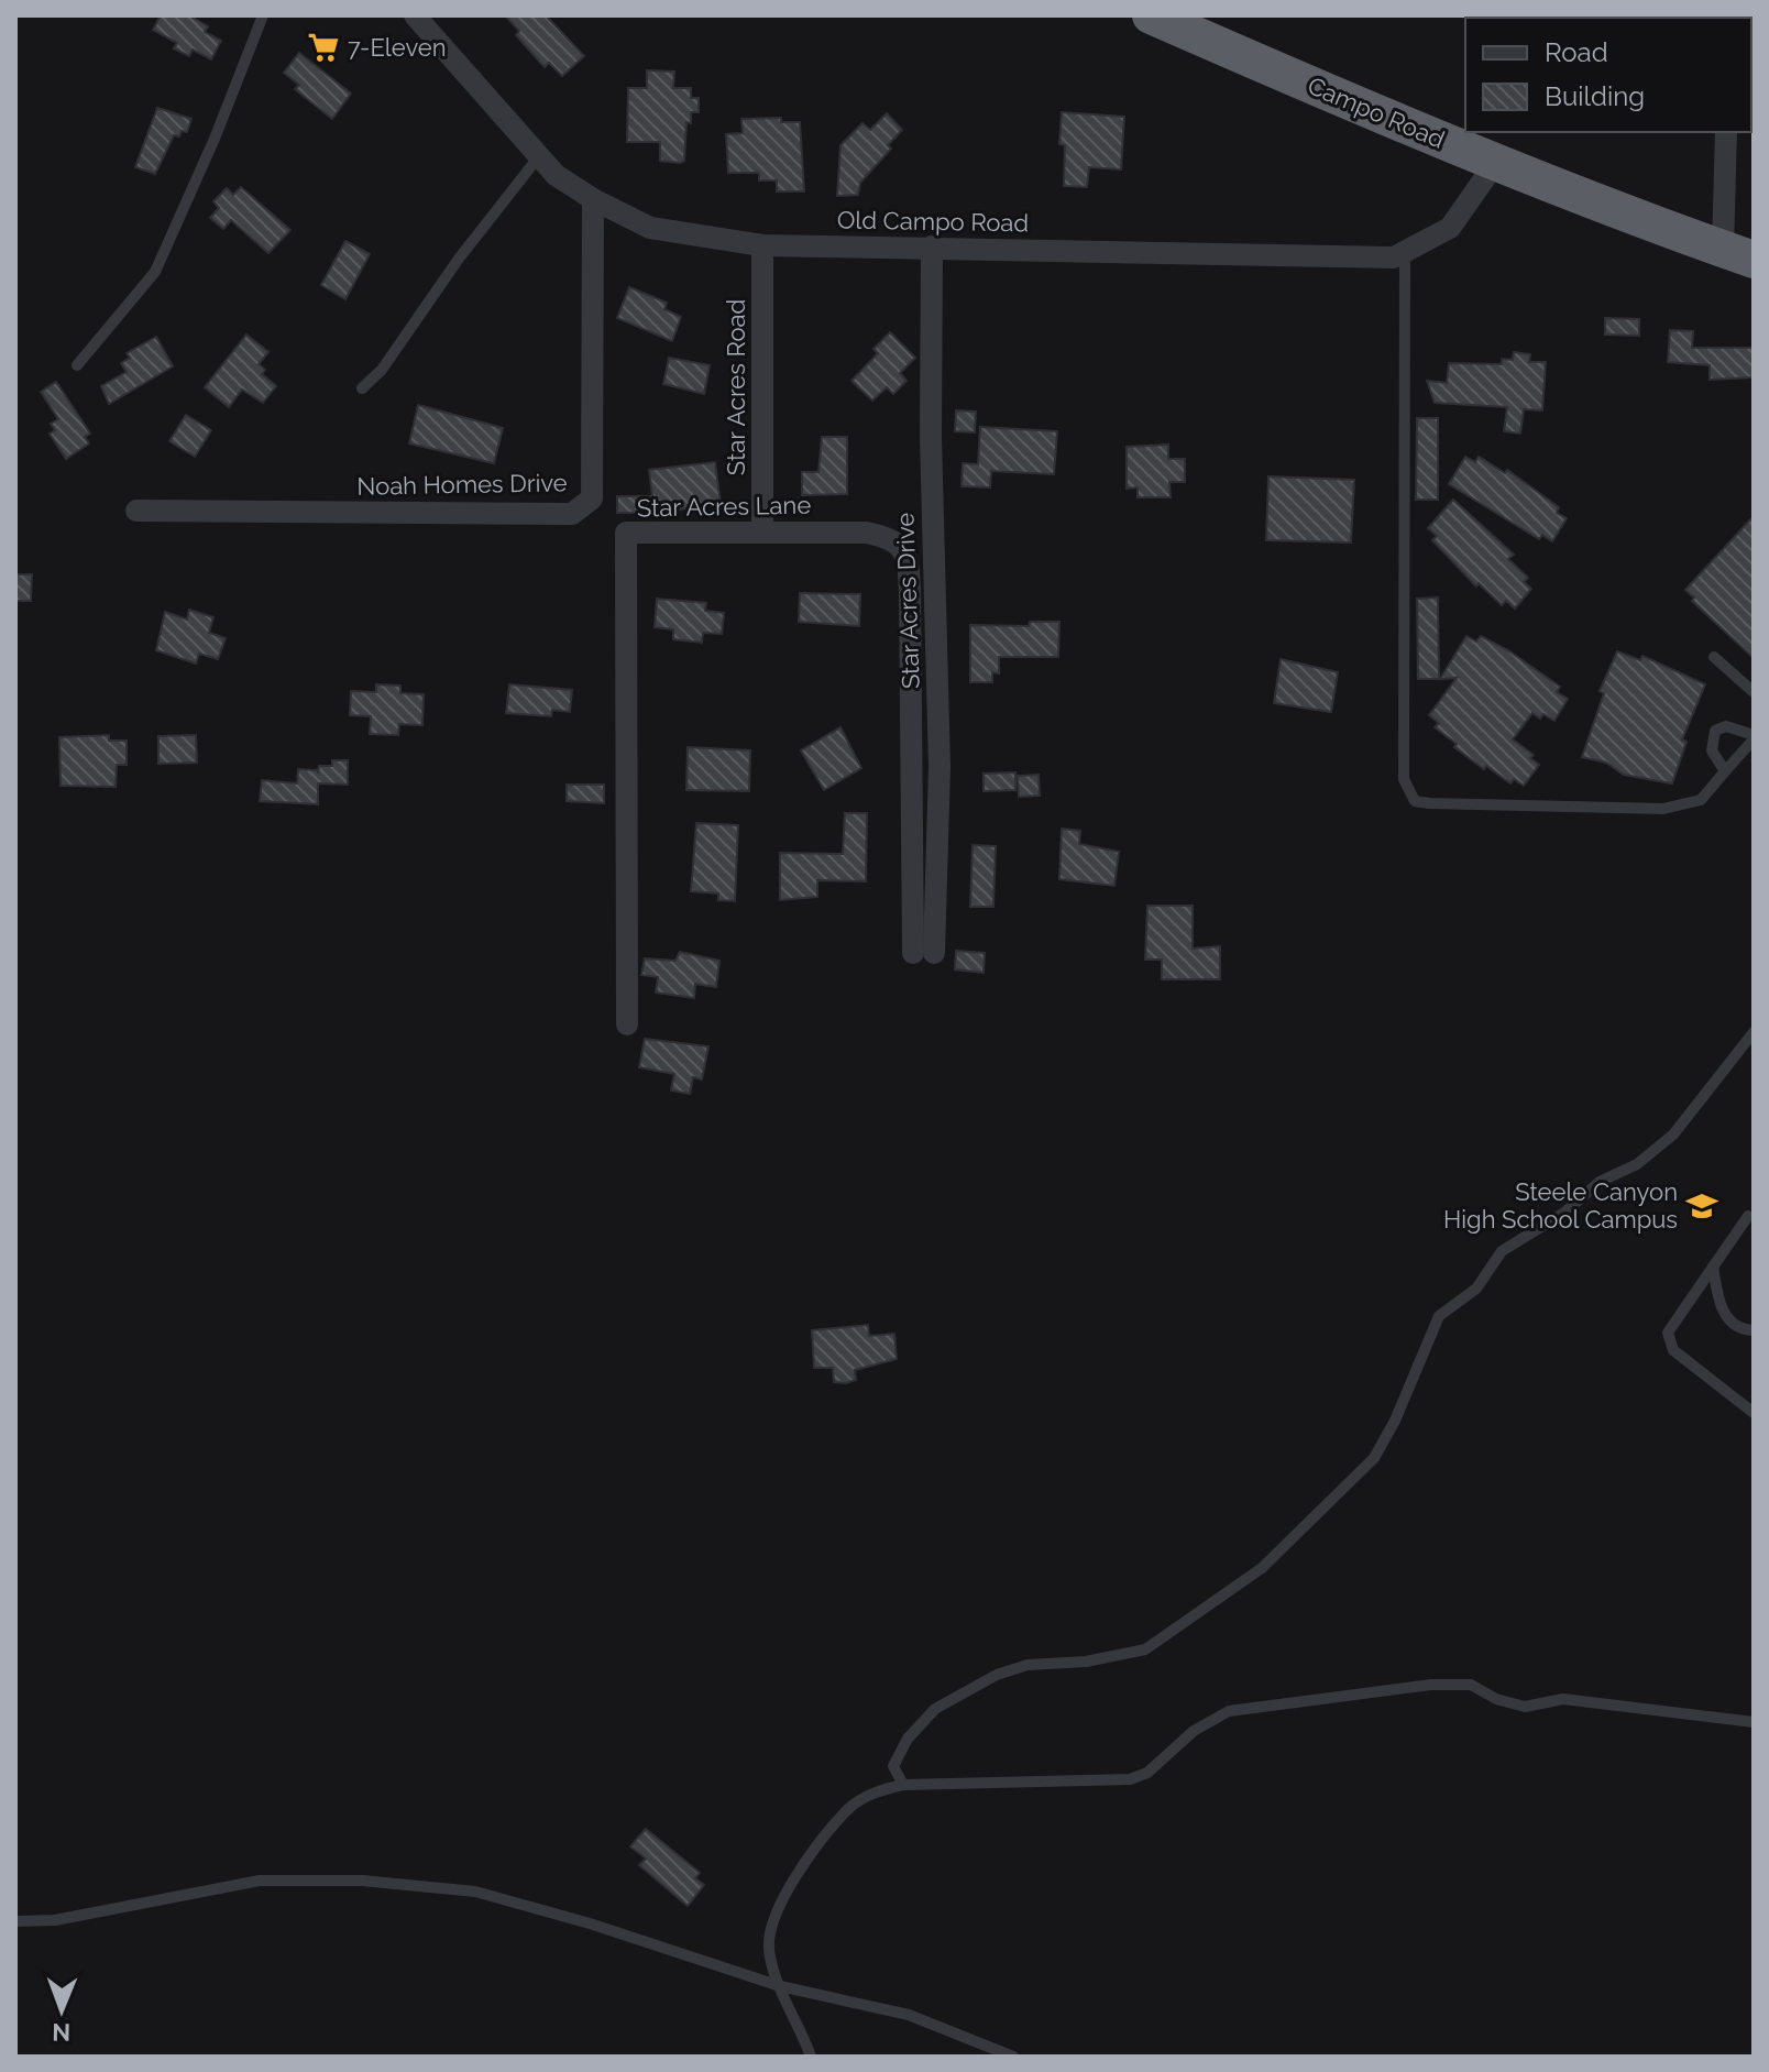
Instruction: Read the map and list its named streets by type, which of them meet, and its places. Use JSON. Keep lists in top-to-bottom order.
{
  "streets": {
    "highway": ["Campo Road"],
    "street": [
      "Old Campo Road",
      "Star Acres Road",
      "Noah Homes Drive",
      "Star Acres Lane",
      "Star Acres Drive"
    ]
  },
  "crossings": [
    ["Campo Road", "Old Campo Road"],
    ["Old Campo Road", "Star Acres Road"],
    ["Old Campo Road", "Noah Homes Drive"],
    ["Old Campo Road", "Star Acres Drive"],
    ["Star Acres Road", "Star Acres Lane"],
    ["Star Acres Lane", "Star Acres Drive"]
  ],
  "places": {
    "supermarket": ["7-Eleven"],
    "school or university": ["Steele Canyon High School Campus"]
  },
  "legend": ["Road", "Building"],
  "north": "bottom"
}
